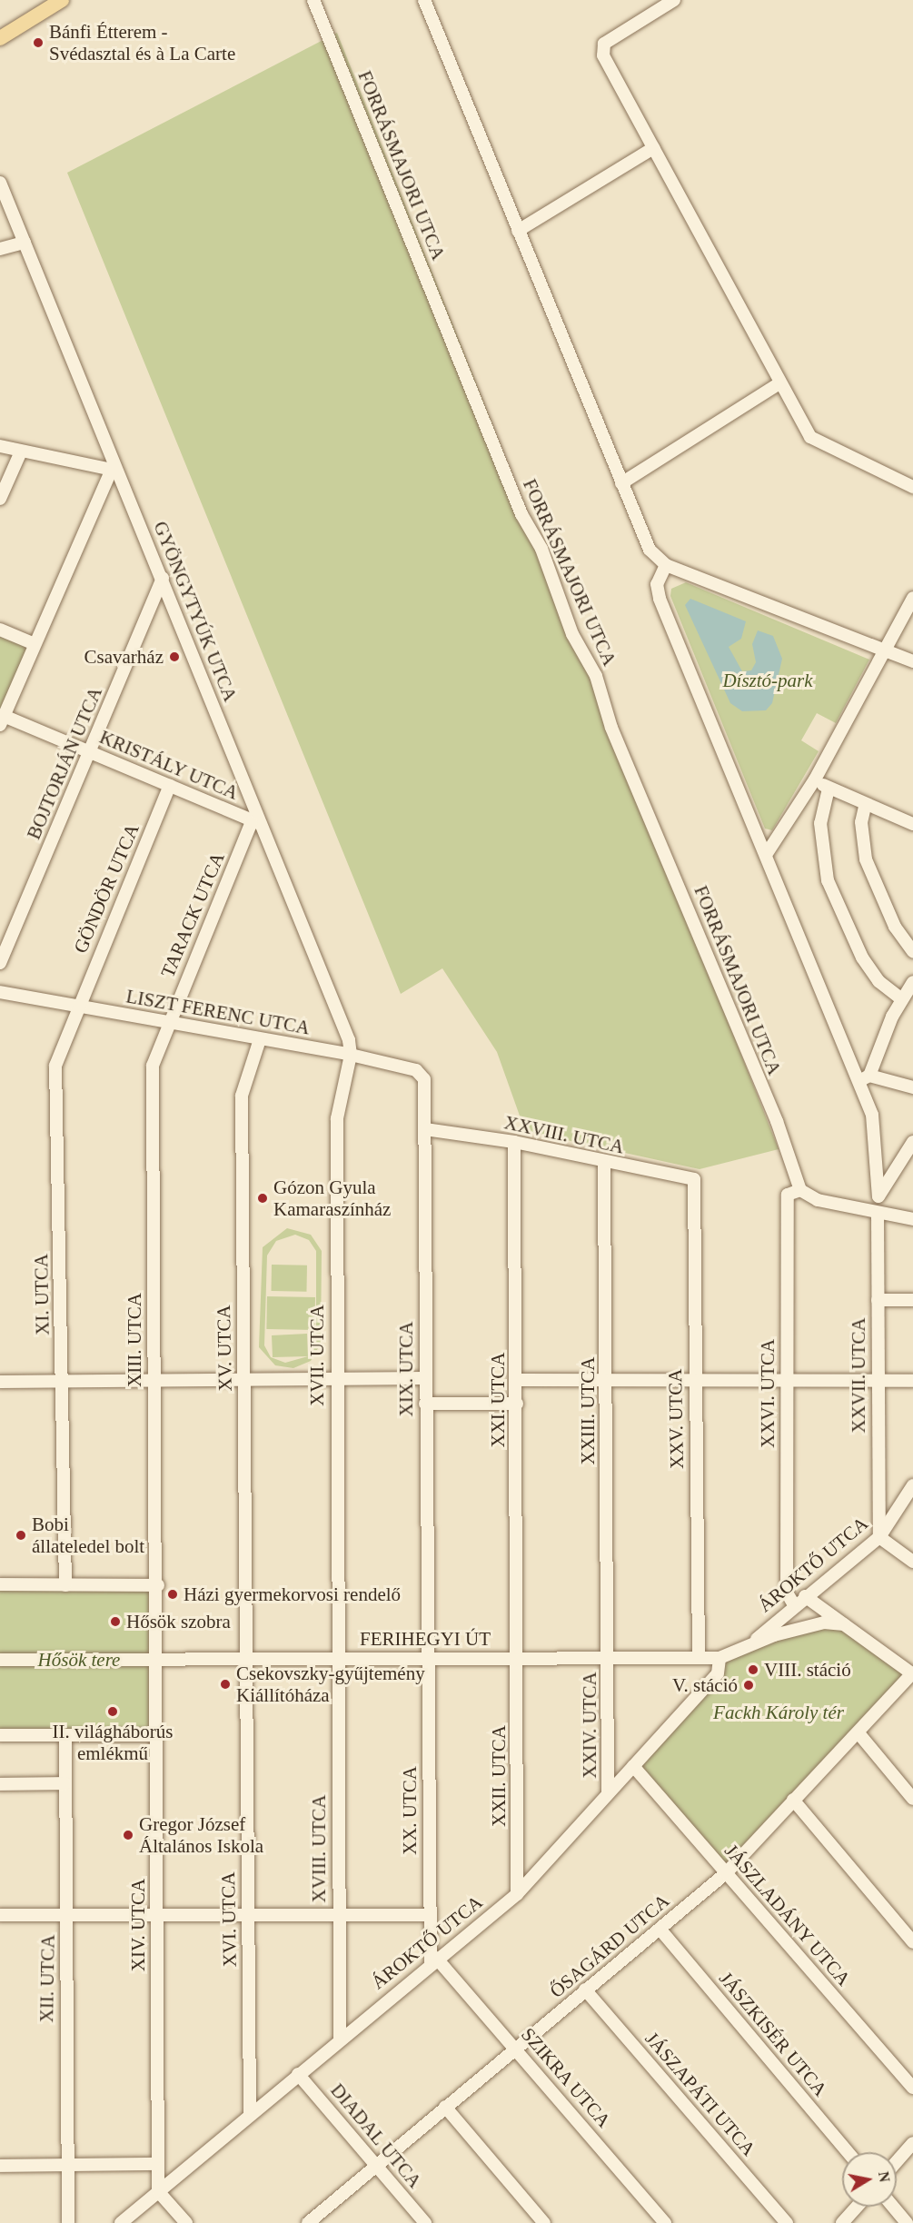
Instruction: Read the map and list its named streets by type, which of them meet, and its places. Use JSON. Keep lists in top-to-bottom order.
{
  "streets": {
    "street": [
      "FORRÁSMAJORI UTCA",
      "GYÖNGYTYÚK UTCA",
      "BOJTORJÁN UTCA",
      "KRISTÁLY UTCA",
      "GÖNDÖR UTCA",
      "TARACK UTCA",
      "LISZT FERENC UTCA",
      "XXVIII. UTCA",
      "XI. UTCA",
      "XIII. UTCA",
      "XV. UTCA",
      "XVII. UTCA",
      "XIX. UTCA",
      "XXVII. UTCA",
      "XXVI. UTCA",
      "XXI. UTCA",
      "XXIII. UTCA",
      "XXV. UTCA",
      "ÁROKTŐ UTCA",
      "FERIHEGYI ÚT",
      "XXIV. UTCA",
      "XXII. UTCA",
      "XX. UTCA",
      "XVIII. UTCA",
      "JÁSZLADÁNY UTCA",
      "XVI. UTCA",
      "XIV. UTCA",
      "ŐSAGÁRD UTCA",
      "XII. UTCA",
      "JÁSZKISÉR UTCA",
      "SZIKRA UTCA",
      "JÁSZAPÁTI UTCA",
      "DIADAL UTCA"
    ]
  },
  "crossings": [
    ["FORRÁSMAJORI UTCA", "XXVI. UTCA"],
    ["GYÖNGYTYÚK UTCA", "BOJTORJÁN UTCA"],
    ["GYÖNGYTYÚK UTCA", "KRISTÁLY UTCA"],
    ["GYÖNGYTYÚK UTCA", "TARACK UTCA"],
    ["GYÖNGYTYÚK UTCA", "LISZT FERENC UTCA"],
    ["GYÖNGYTYÚK UTCA", "XVII. UTCA"],
    ["BOJTORJÁN UTCA", "KRISTÁLY UTCA"],
    ["KRISTÁLY UTCA", "GÖNDÖR UTCA"],
    ["KRISTÁLY UTCA", "TARACK UTCA"],
    ["GÖNDÖR UTCA", "LISZT FERENC UTCA"],
    ["GÖNDÖR UTCA", "XI. UTCA"],
    ["TARACK UTCA", "LISZT FERENC UTCA"],
    ["TARACK UTCA", "XIII. UTCA"],
    ["LISZT FERENC UTCA", "XI. UTCA"],
    ["LISZT FERENC UTCA", "XIII. UTCA"],
    ["LISZT FERENC UTCA", "XV. UTCA"],
    ["LISZT FERENC UTCA", "XVII. UTCA"],
    ["LISZT FERENC UTCA", "XIX. UTCA"],
    ["XXVIII. UTCA", "XIX. UTCA"],
    ["XXVIII. UTCA", "XXI. UTCA"],
    ["XXVIII. UTCA", "XXIII. UTCA"],
    ["XXVIII. UTCA", "XXV. UTCA"],
    ["XIII. UTCA", "FERIHEGYI ÚT"],
    ["XIII. UTCA", "XIV. UTCA"],
    ["XV. UTCA", "FERIHEGYI ÚT"],
    ["XV. UTCA", "XVI. UTCA"],
    ["XVII. UTCA", "FERIHEGYI ÚT"],
    ["XVII. UTCA", "XVIII. UTCA"],
    ["XIX. UTCA", "FERIHEGYI ÚT"],
    ["XIX. UTCA", "XX. UTCA"],
    ["XXVII. UTCA", "ÁROKTŐ UTCA"],
    ["XXVI. UTCA", "ÁROKTŐ UTCA"],
    ["XXI. UTCA", "FERIHEGYI ÚT"],
    ["XXI. UTCA", "XXII. UTCA"],
    ["XXIII. UTCA", "FERIHEGYI ÚT"],
    ["XXIII. UTCA", "XXIV. UTCA"],
    ["XXV. UTCA", "FERIHEGYI ÚT"],
    ["ÁROKTŐ UTCA", "FERIHEGYI ÚT"],
    ["ÁROKTŐ UTCA", "XXIV. UTCA"],
    ["ÁROKTŐ UTCA", "XXII. UTCA"],
    ["ÁROKTŐ UTCA", "XX. UTCA"],
    ["ÁROKTŐ UTCA", "XVIII. UTCA"],
    ["ÁROKTŐ UTCA", "JÁSZLADÁNY UTCA"],
    ["ÁROKTŐ UTCA", "XVI. UTCA"],
    ["ÁROKTŐ UTCA", "XIV. UTCA"],
    ["ÁROKTŐ UTCA", "SZIKRA UTCA"],
    ["ÁROKTŐ UTCA", "DIADAL UTCA"],
    ["FERIHEGYI ÚT", "XXIV. UTCA"],
    ["FERIHEGYI ÚT", "XXII. UTCA"],
    ["FERIHEGYI ÚT", "XX. UTCA"],
    ["FERIHEGYI ÚT", "XVIII. UTCA"],
    ["FERIHEGYI ÚT", "XVI. UTCA"],
    ["FERIHEGYI ÚT", "XIV. UTCA"],
    ["XX. UTCA", "SZIKRA UTCA"],
    ["JÁSZLADÁNY UTCA", "ŐSAGÁRD UTCA"],
    ["ŐSAGÁRD UTCA", "JÁSZKISÉR UTCA"],
    ["ŐSAGÁRD UTCA", "SZIKRA UTCA"],
    ["ŐSAGÁRD UTCA", "JÁSZAPÁTI UTCA"],
    ["ŐSAGÁRD UTCA", "DIADAL UTCA"]
  ],
  "parks": ["Dísztó-park", "Hősök tere", "Fackh Károly tér"],
  "places": [
    "Bánfi Étterem - Svédasztal és à La Carte",
    "Csavarház",
    "Gózon Gyula Kamaraszínház",
    "Bobi állateledel bolt",
    "Házi gyermekorvosi rendelő",
    "Hősök szobra",
    "VIII. stáció",
    "Csekovszky-gyűjtemény Kiállítóháza",
    "V. stáció",
    "II. világháborús emlékmű",
    "Gregor József Általános Iskola"
  ],
  "north": "right"
}
